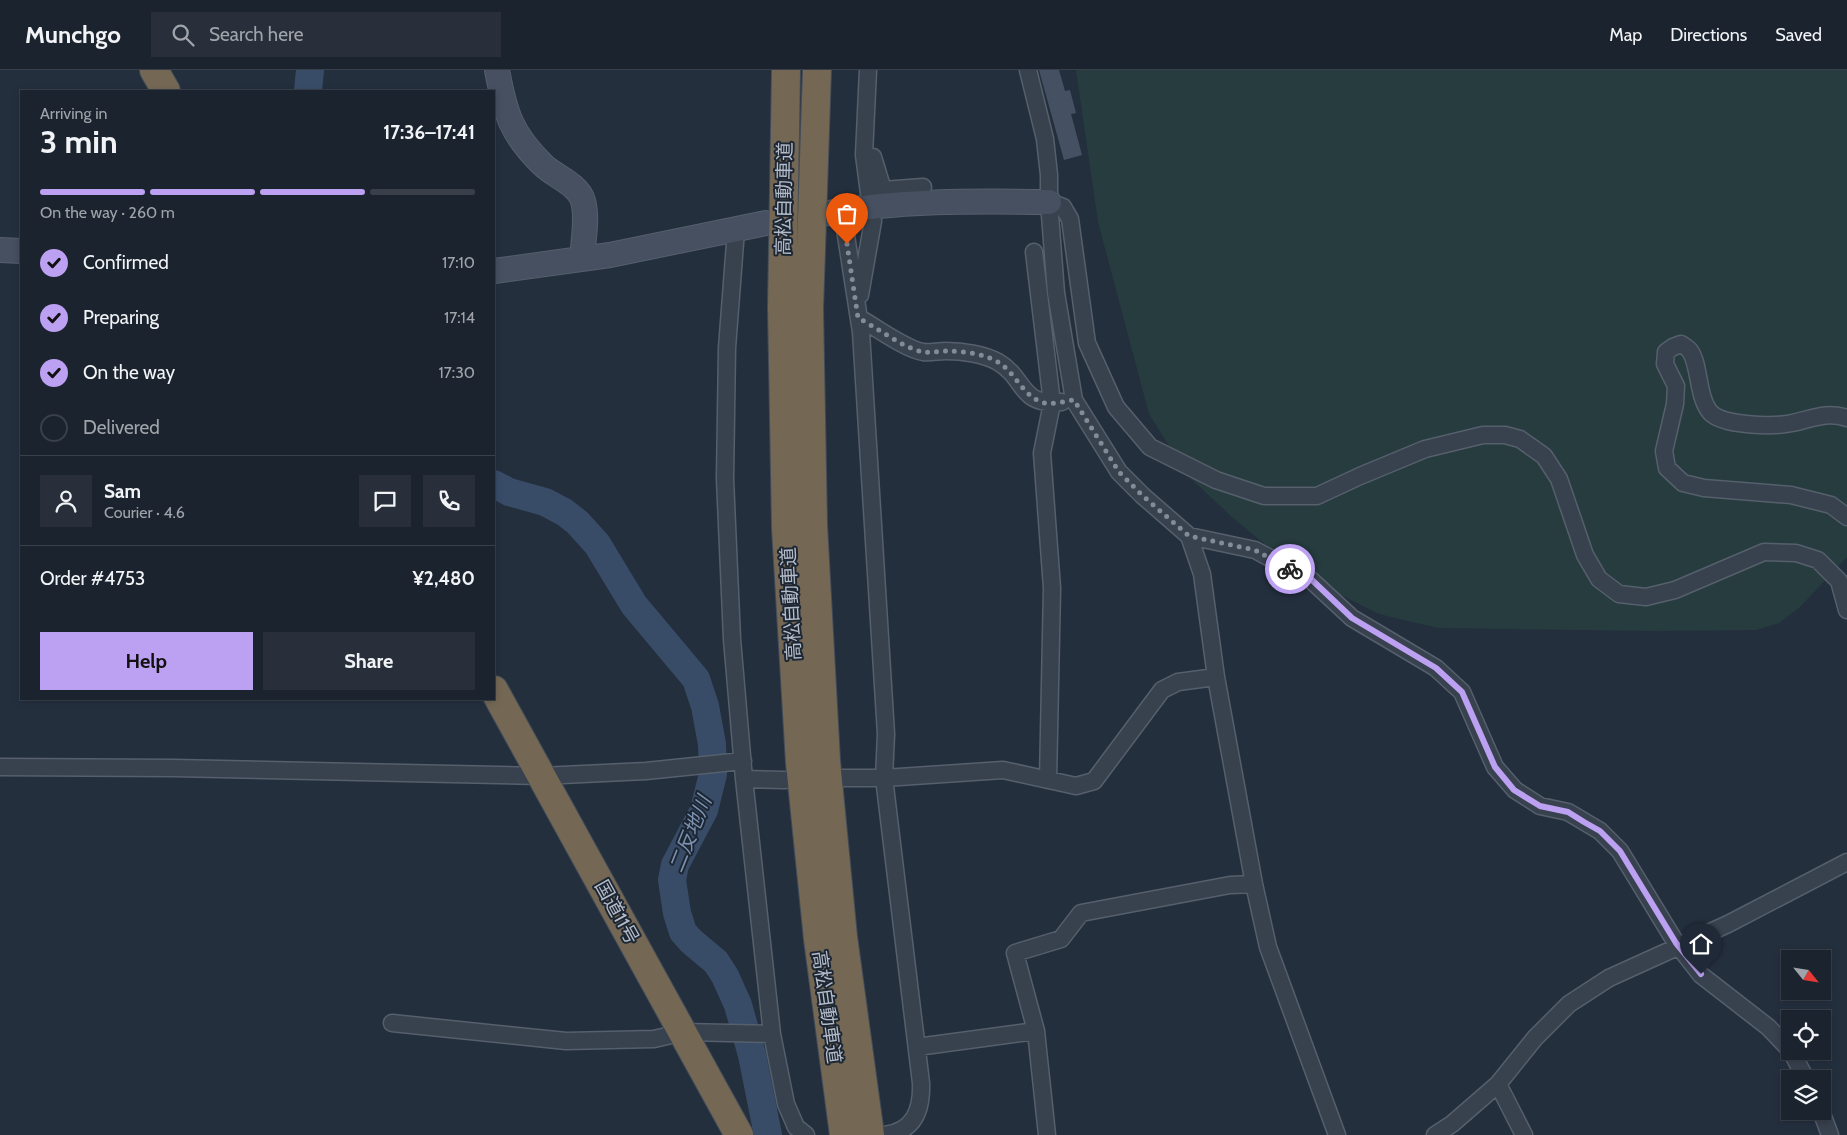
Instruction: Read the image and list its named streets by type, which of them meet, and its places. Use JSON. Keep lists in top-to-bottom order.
{
  "streets": {
    "highway": ["高松自動車道", "国道11号"]
  },
  "water": ["二反地川"],
  "north": "bottom right",
  "page": {
    "header": "Munchgo",
    "search": "Search here",
    "nav": ["Map", "Directions", "Saved"],
    "heading": ["3 min", "Arriving in", "17:36–17:41"],
    "panel": [
      "Sam",
      "Courier · 4.6",
      "Order #4753",
      "¥2,480"
    ],
    "bar": "On the way · 260 m",
    "list": [
      ["Confirmed", "17:10"],
      ["Preparing", "17:14"],
      ["On the way", "17:30"],
      "Delivered"
    ],
    "buttons": ["Help", "Share"]
  }
}
